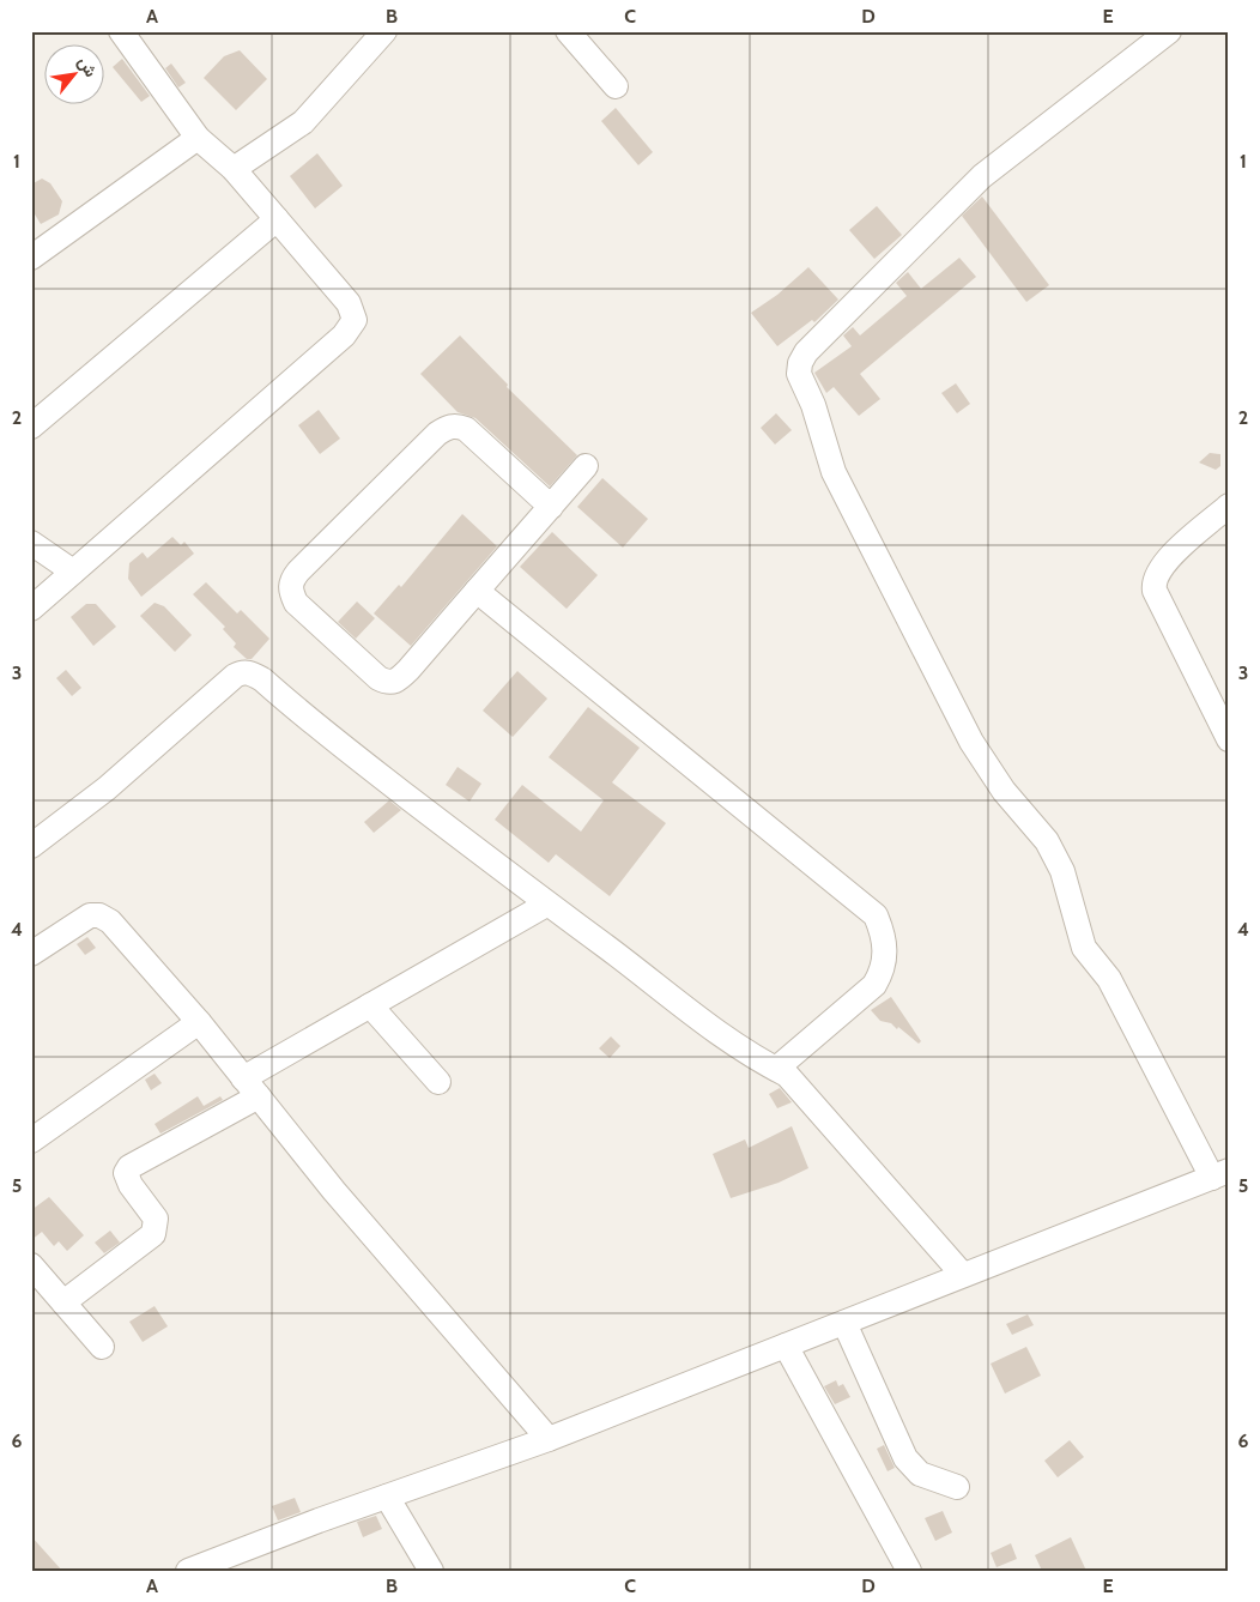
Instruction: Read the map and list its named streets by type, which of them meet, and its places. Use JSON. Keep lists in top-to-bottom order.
{
  "north": "top right",
  "grid": {
    "columns": [
      "A",
      "B",
      "C",
      "D",
      "E"
    ],
    "rows": [
      "1",
      "2",
      "3",
      "4",
      "5",
      "6"
    ]
  }
}
